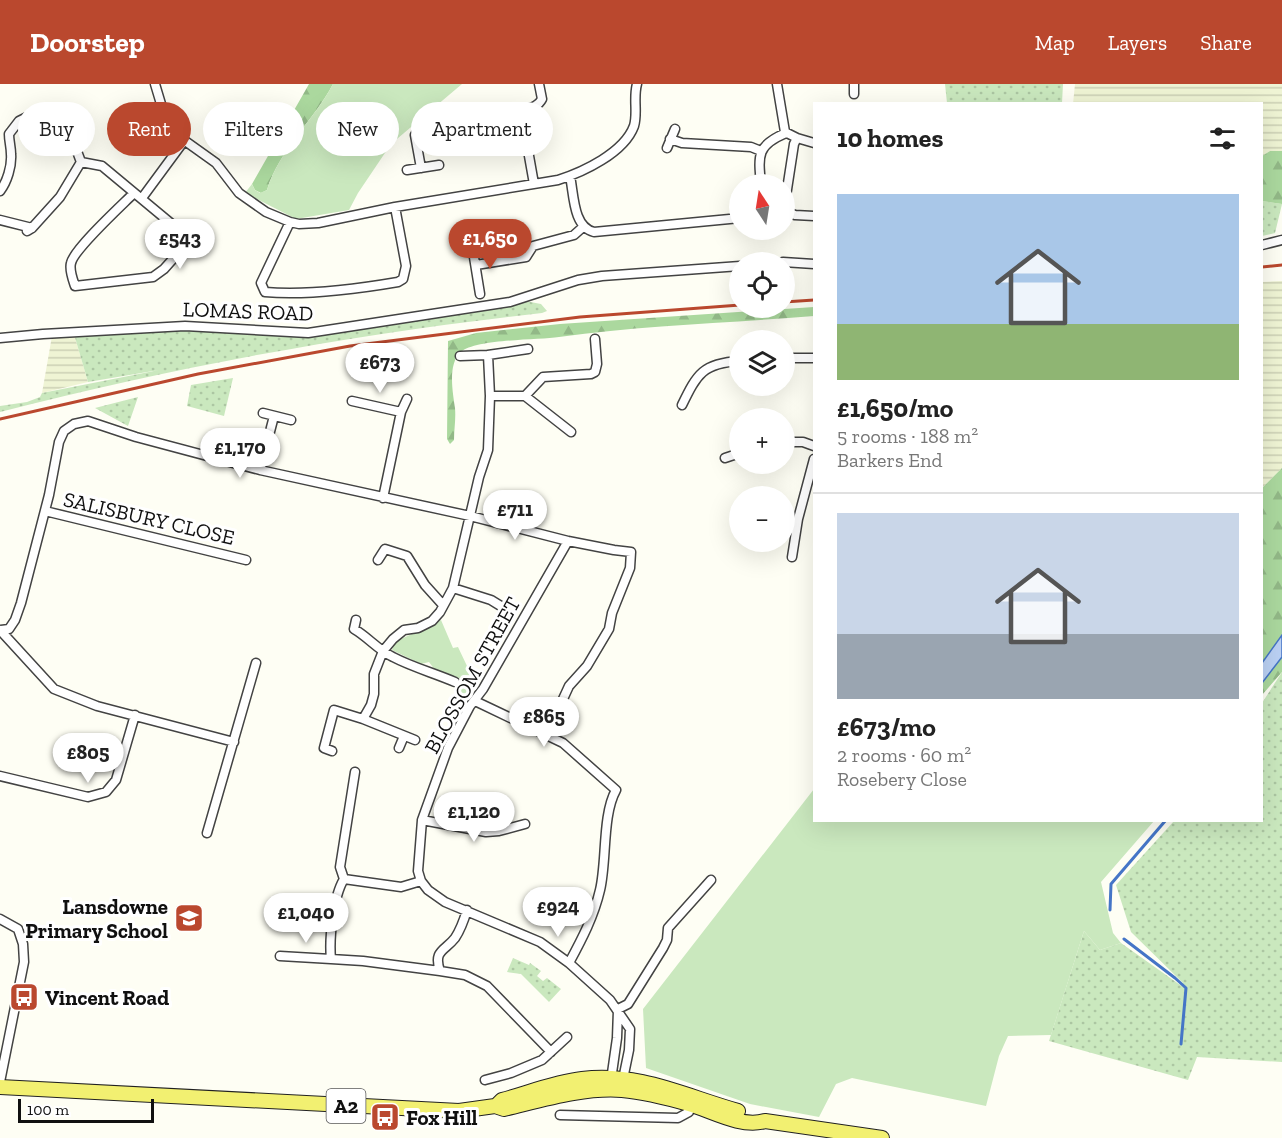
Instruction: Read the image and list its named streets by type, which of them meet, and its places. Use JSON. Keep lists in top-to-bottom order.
{
  "streets": {
    "main road": ["A2"],
    "street": ["LOMAS ROAD", "SALISBURY CLOSE", "BLOSSOM STREET"]
  },
  "places": {
    "school or university": ["Lansdowne Primary School"],
    "bus stop": ["Vincent Road", "Fox Hill"]
  },
  "scale_bar": "100 m",
  "north": "top",
  "page": {
    "header": "Doorstep",
    "nav": ["Map", "Layers", "Share"],
    "chip": [
      "Buy",
      "Rent",
      "Filters",
      "New",
      "Apartment"
    ],
    "heading": "10 homes",
    "map_buttons": ["+", "−"],
    "list": [
      {
        "name": "£1,650/mo",
        "note": "5 rooms · 188 m² · Barkers End"
      },
      {
        "name": "£673/mo",
        "note": "2 rooms · 60 m² · Rosebery Close"
      }
    ],
    "price": [
      "£543",
      "£1,650",
      "£673",
      "£1,170",
      "£711",
      "£865",
      "£805",
      "£1,120",
      "£924",
      "£1,040"
    ],
    "scale": "100 m"
  }
}
